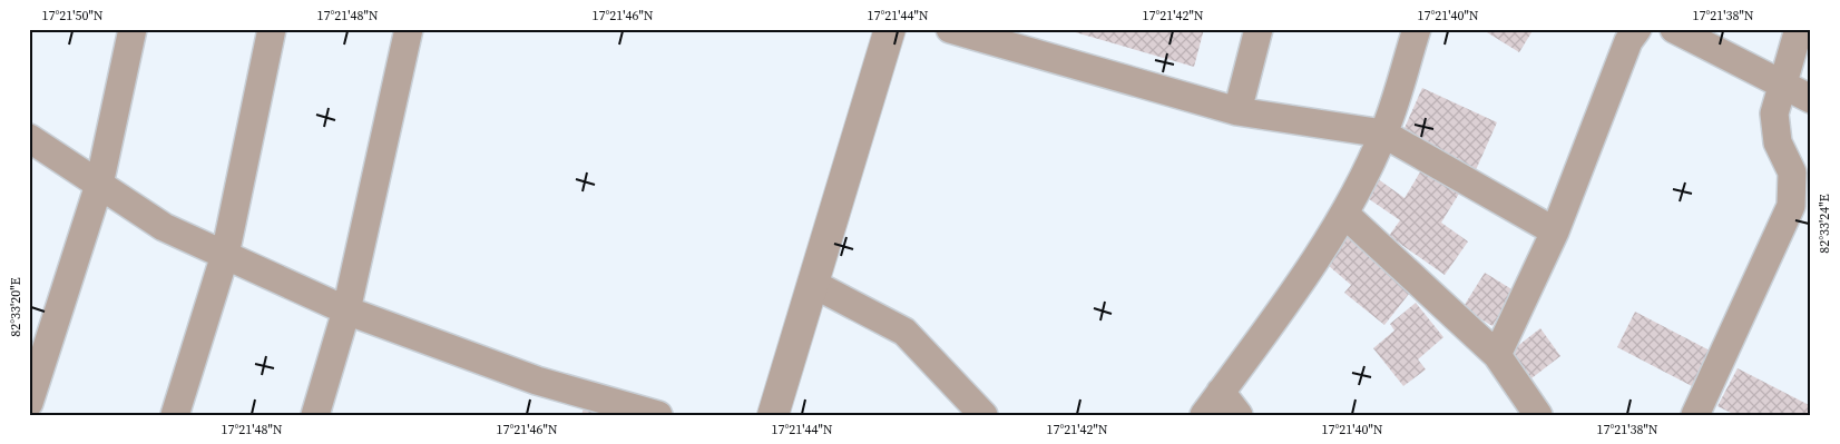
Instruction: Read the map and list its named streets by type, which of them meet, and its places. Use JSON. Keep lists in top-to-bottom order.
{
  "coordinates": [
    "17°21'50\"N",
    "17°21'48\"N",
    "17°21'46\"N",
    "17°21'44\"N",
    "17°21'42\"N",
    "17°21'40\"N",
    "17°21'38\"N",
    "82°33'24\"E",
    "82°33'20\"E"
  ]
}
